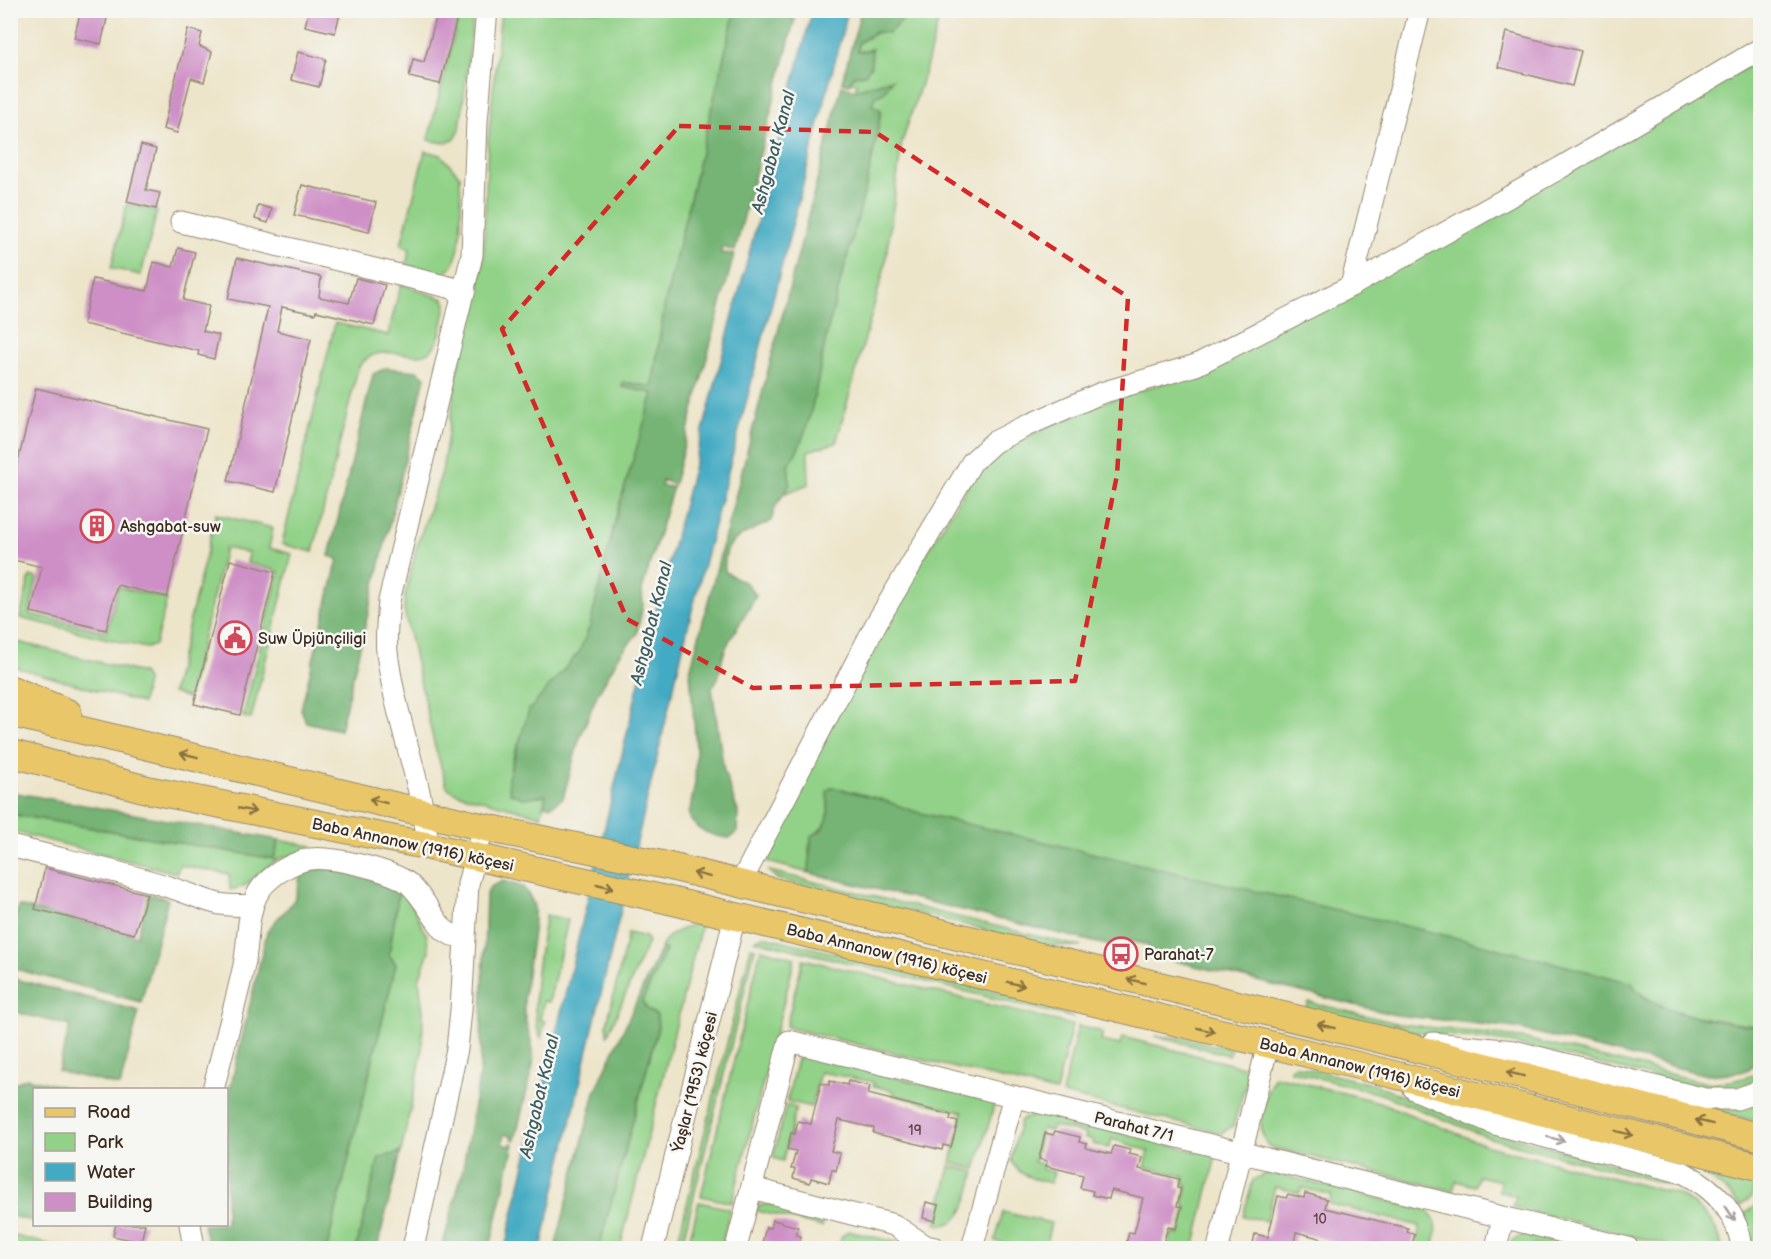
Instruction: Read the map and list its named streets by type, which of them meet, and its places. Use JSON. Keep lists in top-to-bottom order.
{
  "streets": {
    "main road": ["Baba Annanow (1916) köçesi"],
    "street": ["Ýaşlar (1953) köçesi", "Parahat 7/1"]
  },
  "crossings": [
    ["Baba Annanow (1916) köçesi", "Ýaşlar (1953) köçesi"]
  ],
  "water": ["Ashgabat Kanal"],
  "places": {
    "building": ["Ashgabat-suw"],
    "public building": ["Suw Üpjünçiligi"],
    "bus stop": ["Parahat-7"]
  },
  "house_numbers": ["19", "10"],
  "legend": [
    "Road",
    "Park",
    "Water",
    "Building"
  ]
}
